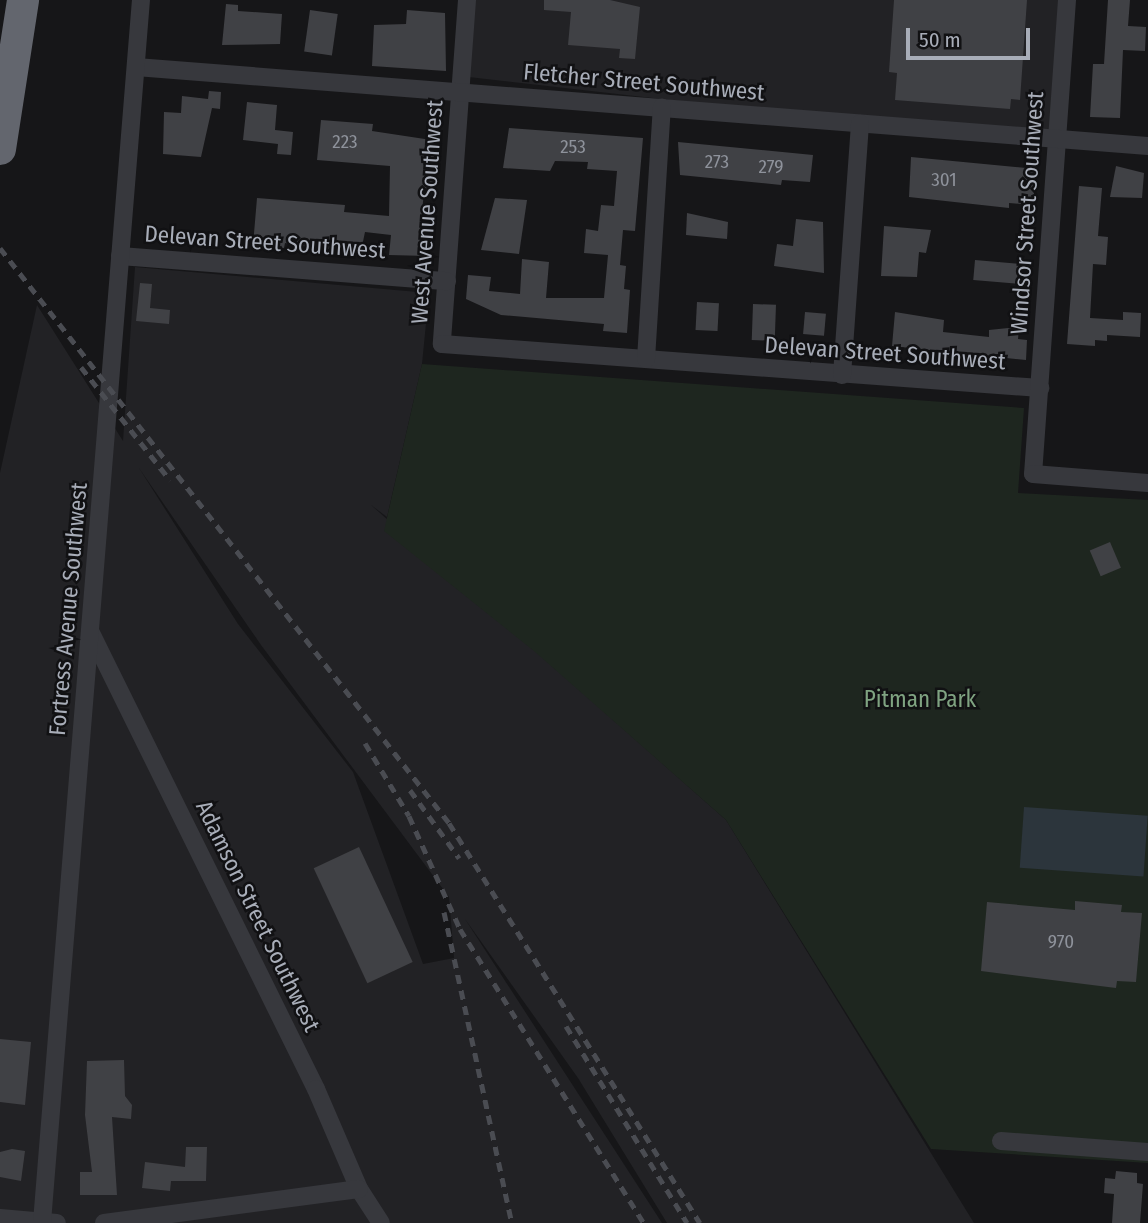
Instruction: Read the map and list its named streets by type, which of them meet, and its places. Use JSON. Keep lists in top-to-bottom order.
{
  "streets": {
    "street": [
      "Fletcher Street Southwest",
      "West Avenue Southwest",
      "Windsor Street Southwest",
      "Delevan Street Southwest",
      "Fortress Avenue Southwest",
      "Adamson Street Southwest"
    ]
  },
  "crossings": [
    ["Fletcher Street Southwest", "West Avenue Southwest"],
    ["Fletcher Street Southwest", "Windsor Street Southwest"],
    ["Fletcher Street Southwest", "Fortress Avenue Southwest"],
    ["West Avenue Southwest", "Delevan Street Southwest"],
    ["Windsor Street Southwest", "Delevan Street Southwest"],
    ["Delevan Street Southwest", "Fortress Avenue Southwest"],
    ["Fortress Avenue Southwest", "Adamson Street Southwest"]
  ],
  "parks": ["Pitman Park"],
  "house_numbers": [
    "223",
    "253",
    "273",
    "279",
    "301",
    "970"
  ],
  "scale_bar": "50 m"
}
